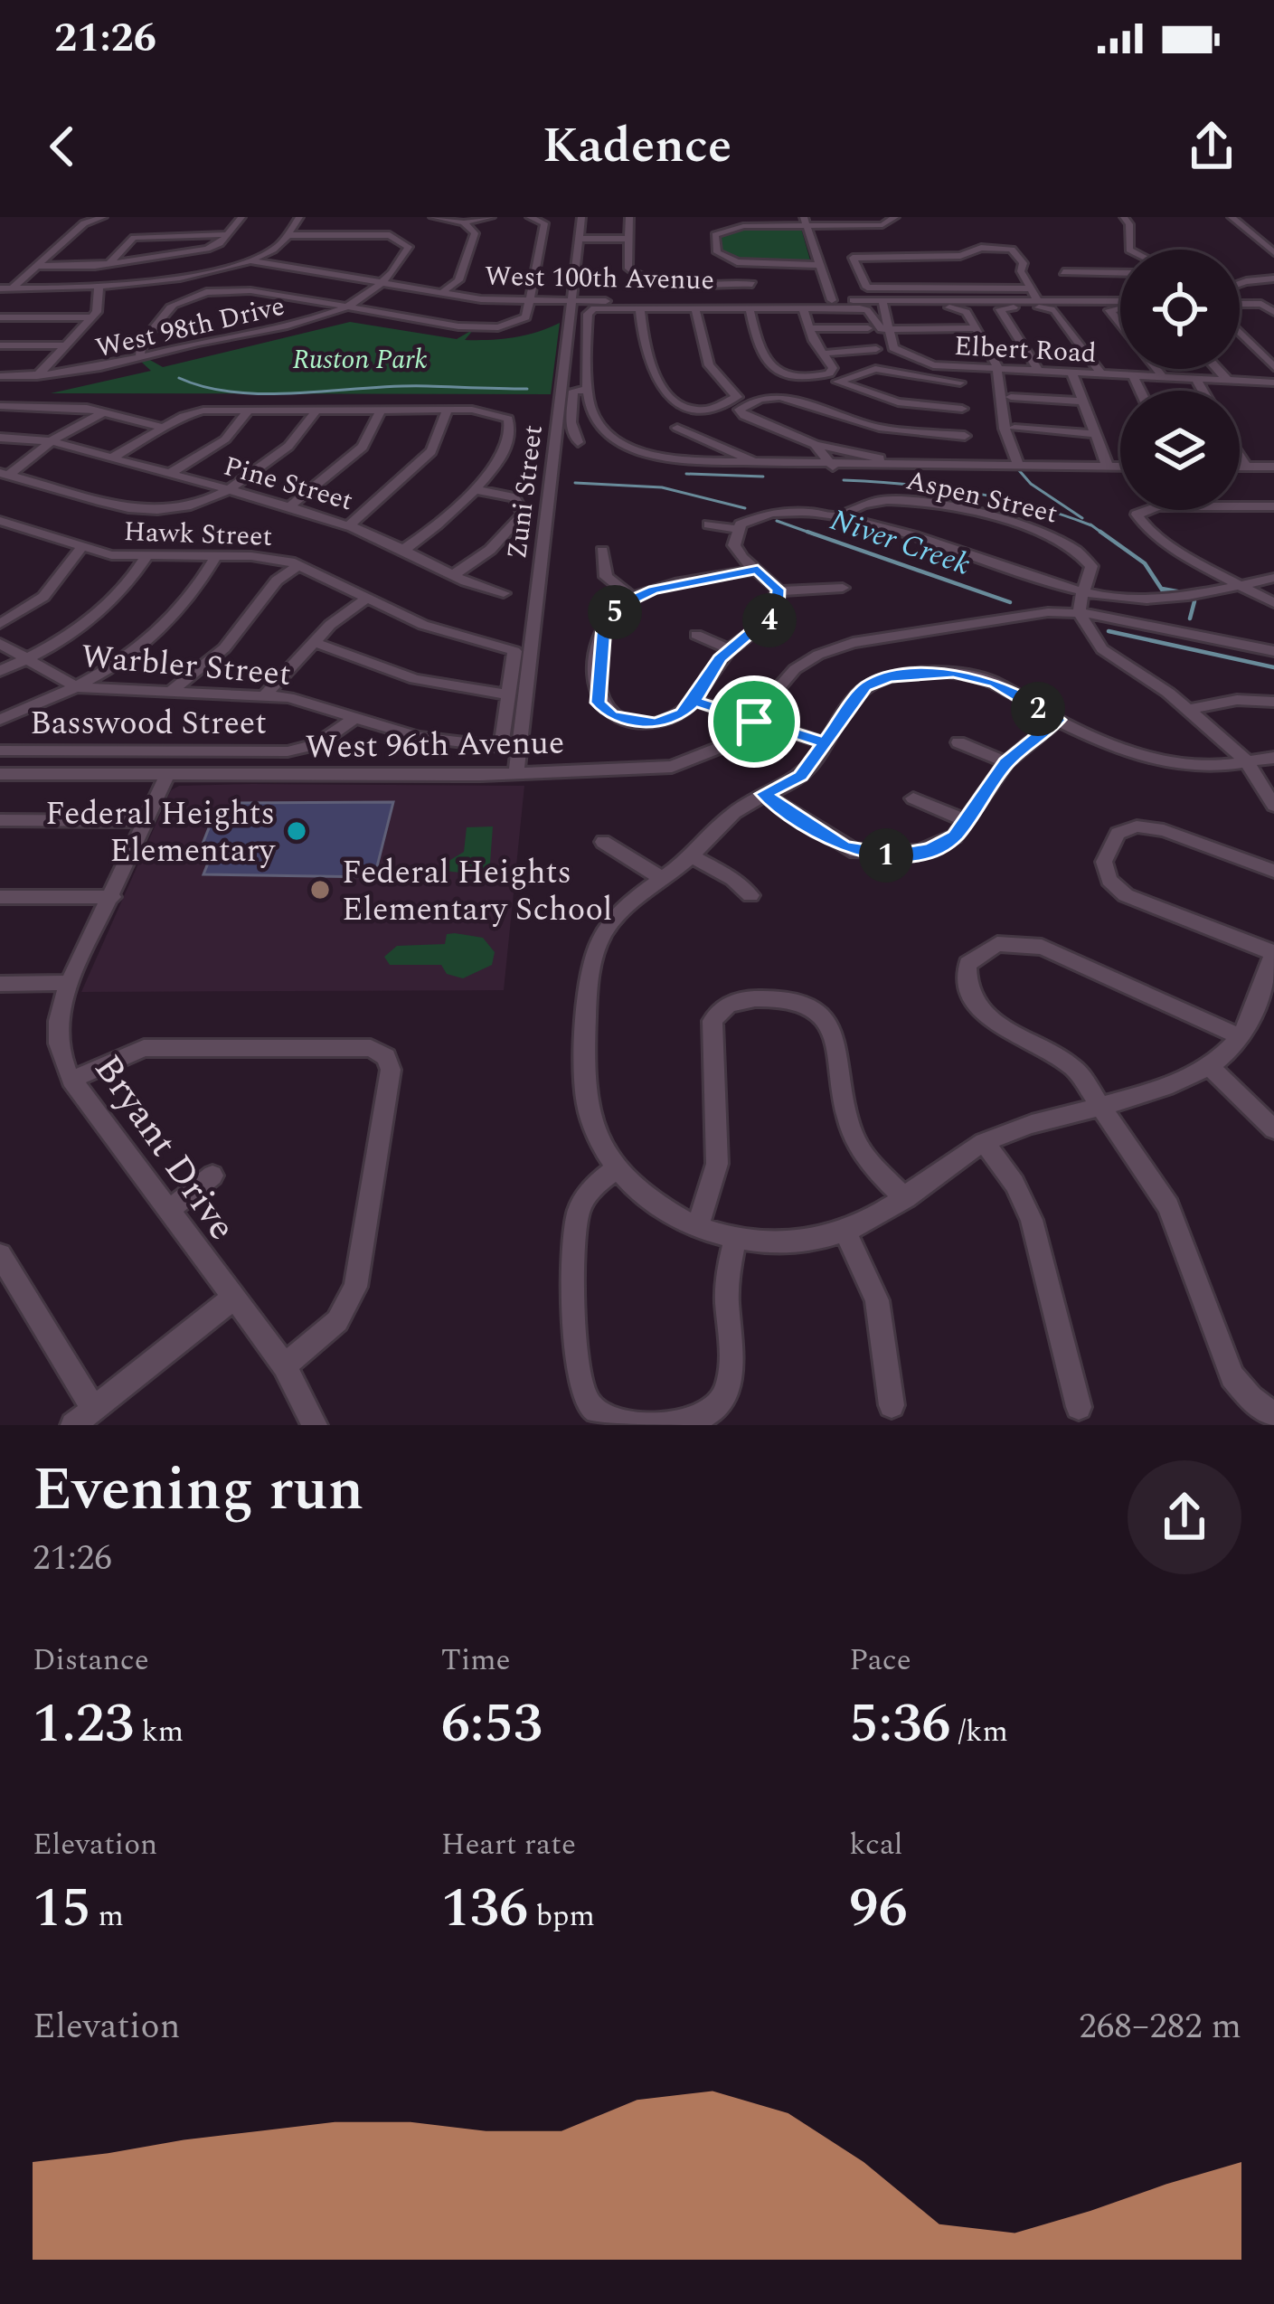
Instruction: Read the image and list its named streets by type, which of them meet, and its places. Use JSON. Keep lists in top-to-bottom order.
{
  "streets": {
    "street": [
      "West 100th Avenue",
      "West 98th Drive",
      "Elbert Road",
      "Pine Street",
      "Zuni Street",
      "Aspen Street",
      "Hawk Street",
      "Warbler Street",
      "Basswood Street",
      "West 96th Avenue",
      "Bryant Drive"
    ]
  },
  "crossings": [
    ["West 100th Avenue", "West 98th Drive"],
    ["West 100th Avenue", "Zuni Street"],
    ["Zuni Street", "West 96th Avenue"],
    ["Aspen Street", "West 96th Avenue"],
    ["Hawk Street", "Warbler Street"],
    ["Warbler Street", "Basswood Street"],
    ["West 96th Avenue", "Bryant Drive"]
  ],
  "water": ["Niver Creek"],
  "parks": ["Ruston Park"],
  "places": ["Federal Heights Elementary", "Federal Heights Elementary School"],
  "page": {
    "status": "21:26",
    "header": "Kadence",
    "pins": [
      "5",
      "4",
      "2",
      "1"
    ],
    "heading": ["Evening run", "21:26"],
    "stats": [
      ["Distance", "1.23 km"],
      ["Time", "6:53"],
      ["Pace", "5:36 /km"],
      ["Elevation", "15 m"],
      ["Heart rate", "136 bpm"],
      ["kcal", "96"]
    ],
    "chart": ["Elevation", "268–282 m"]
  }
}
